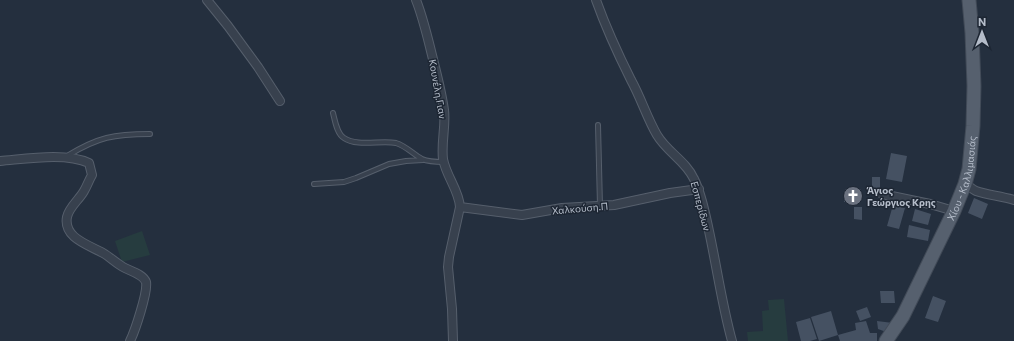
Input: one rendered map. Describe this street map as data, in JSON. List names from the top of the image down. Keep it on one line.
{"streets":{"main road":["Χίου - Καλλιμασιάς"],"street":["Κουνέλη.Γιαν","Εσπερίδων","Χαλκούση.Π"]},"crossings":[["Κουνέλη.Γιαν","Χαλκούση.Π"],["Εσπερίδων","Χαλκούση.Π"]],"places":{"church":["Άγιος Γεώργιος Κρης"]},"north":"top"}
